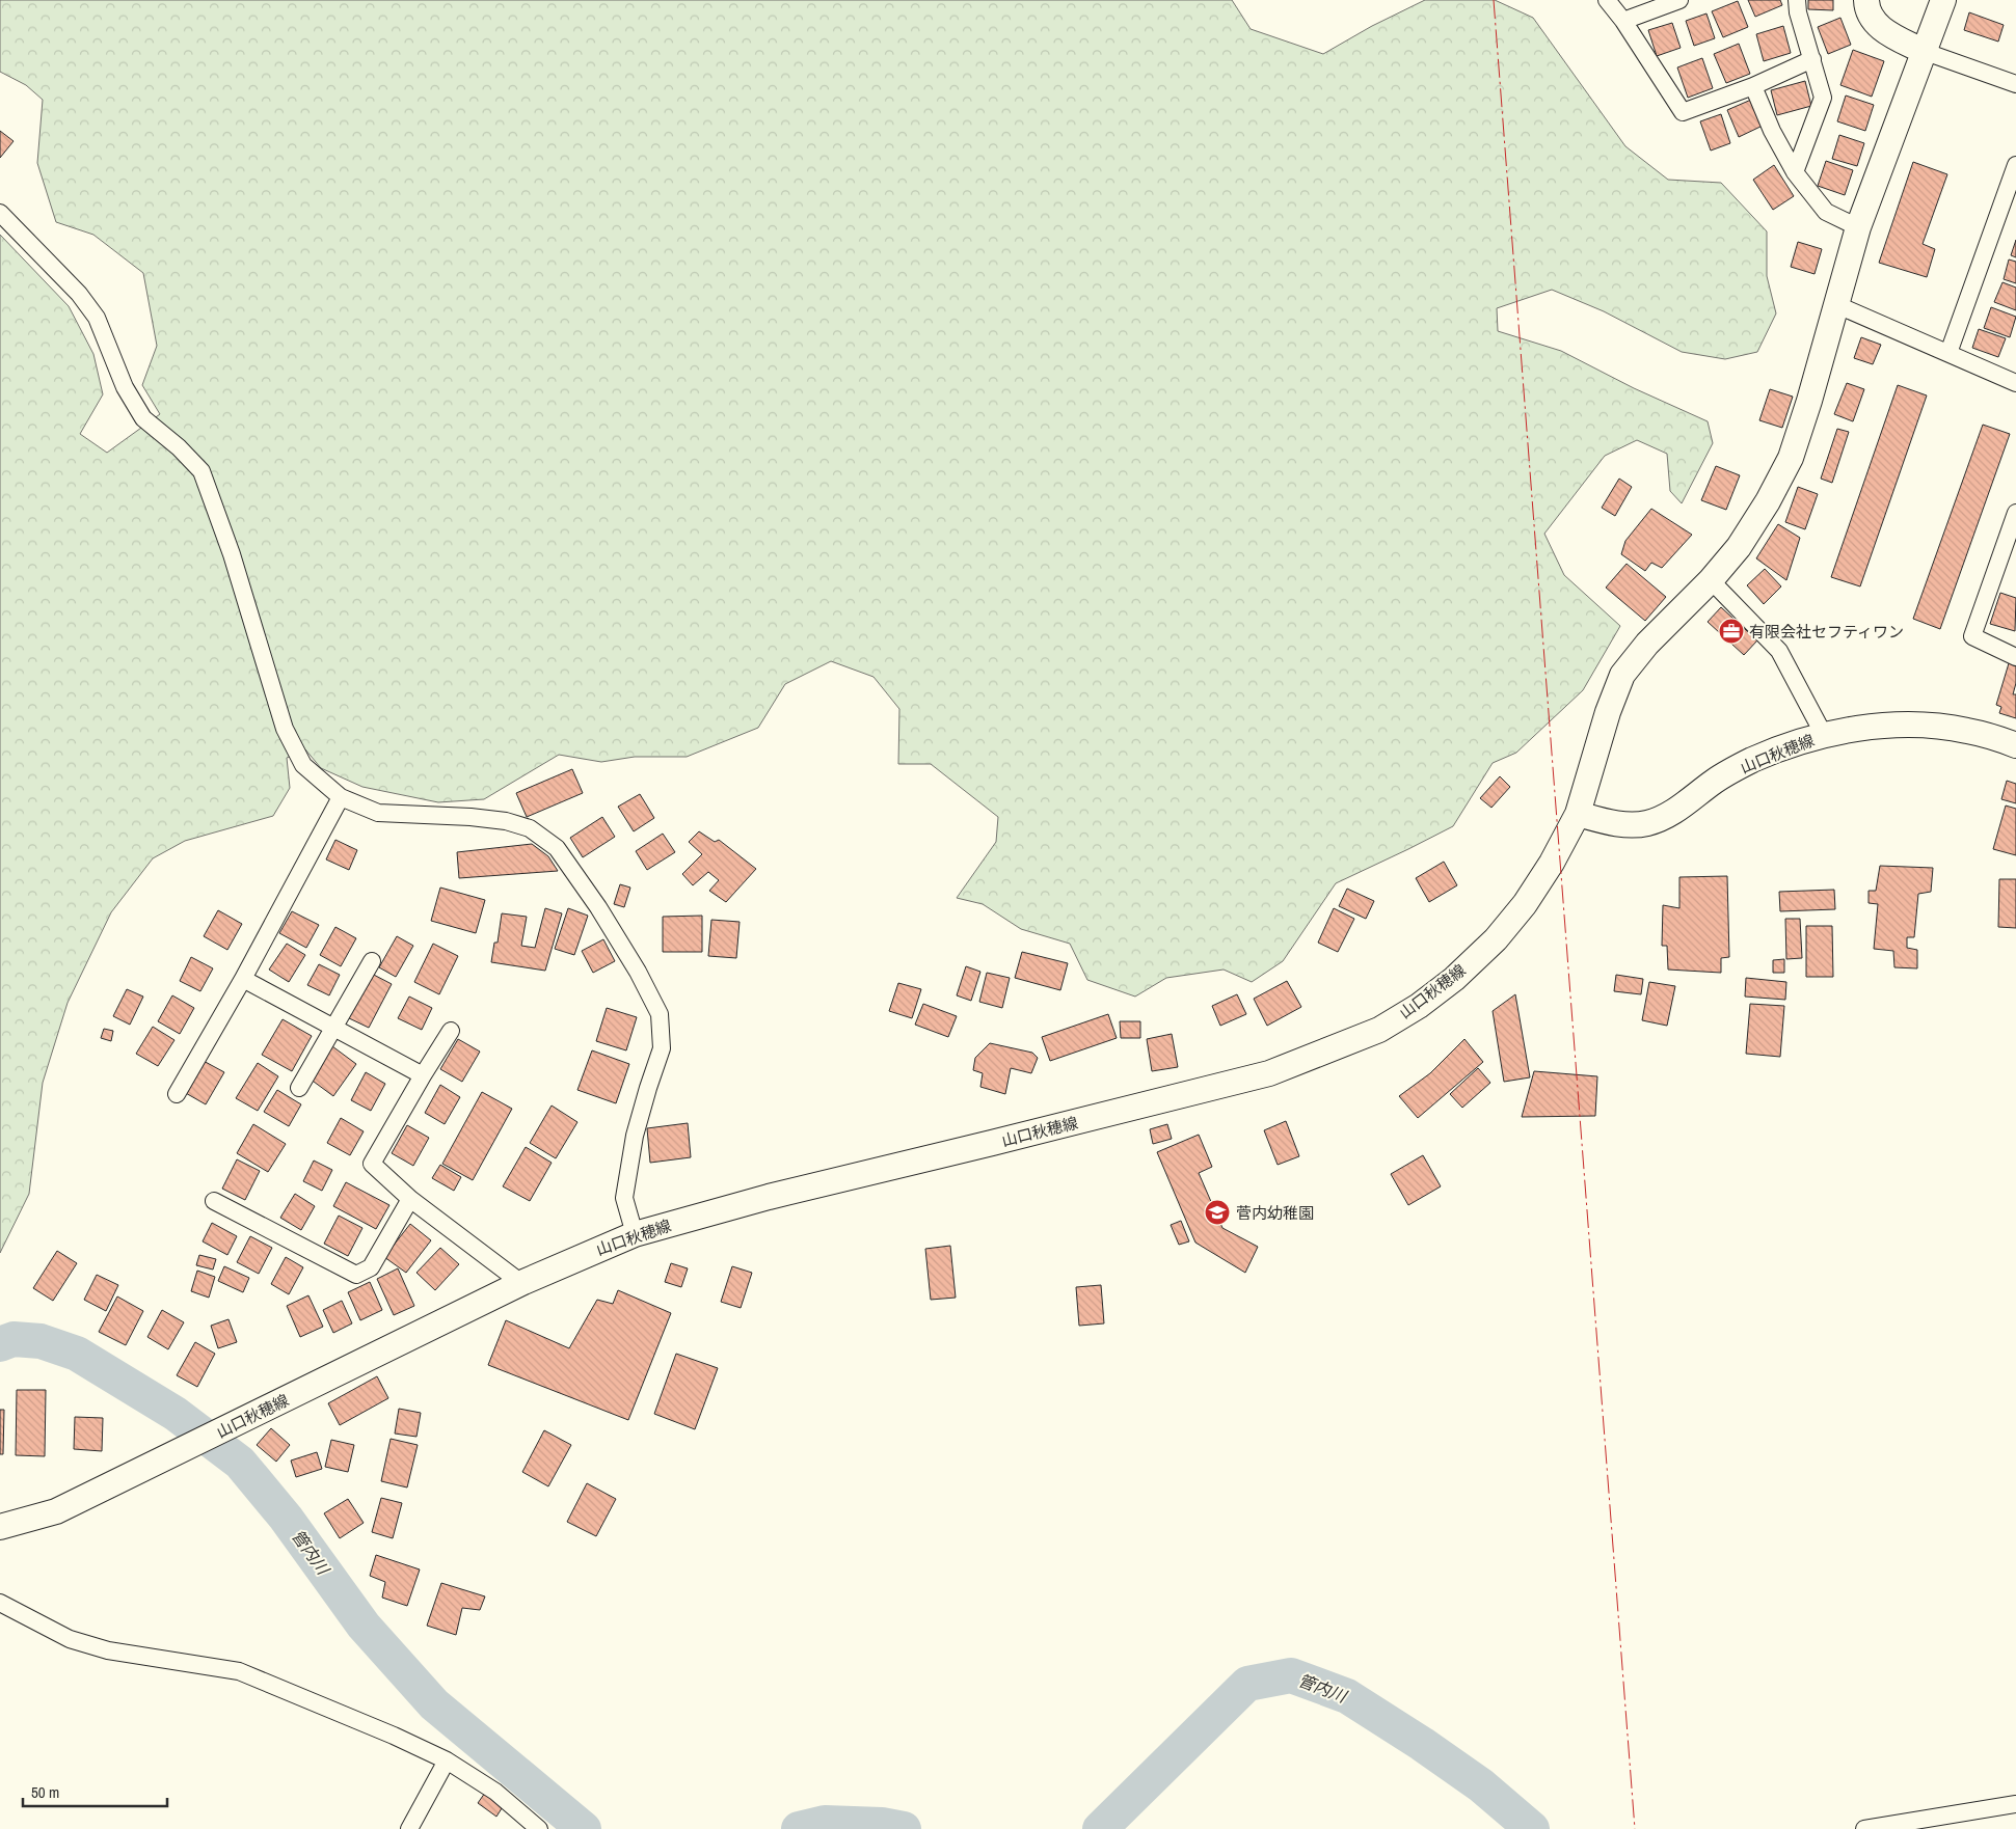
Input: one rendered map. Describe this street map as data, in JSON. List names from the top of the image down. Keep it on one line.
{"streets":{"main road":["山口秋穂線"]},"water":["管内川"],"places":{"office":["有限会社セフティワン"],"school or university":["菅内幼稚園"]},"scale_bar":"50 m"}
